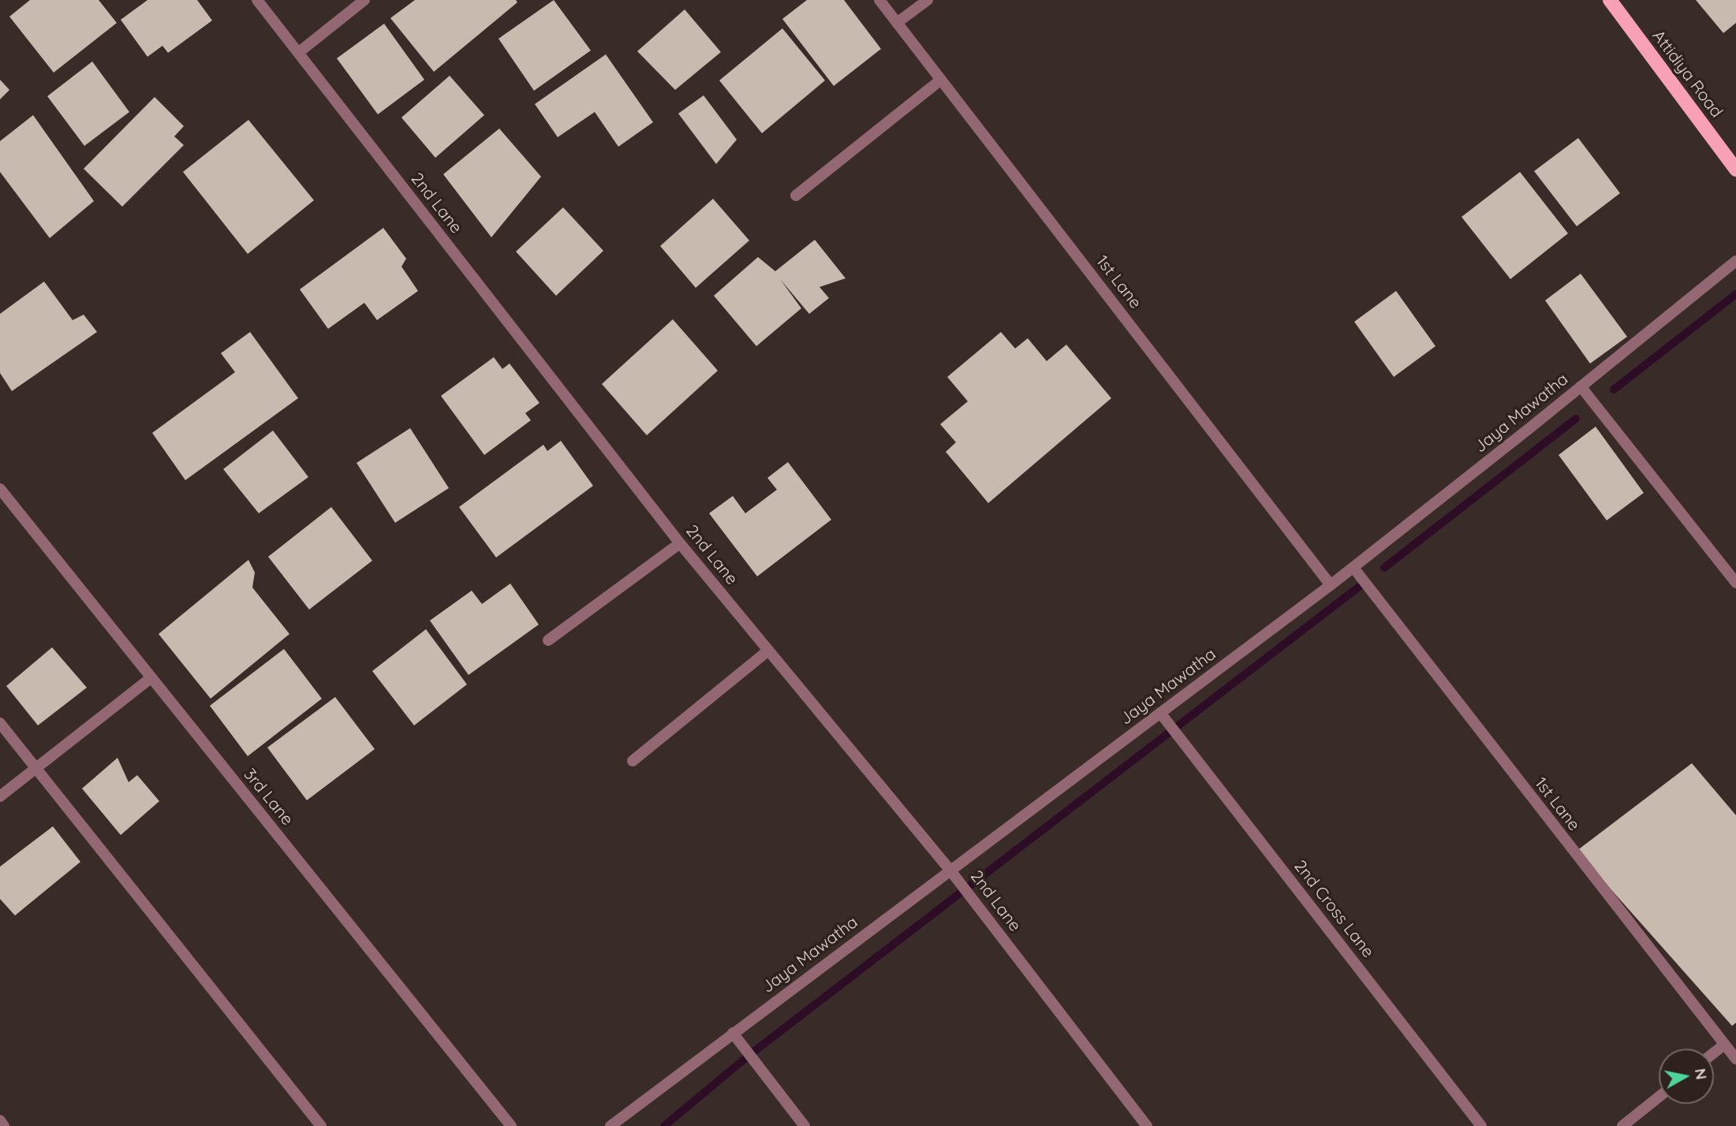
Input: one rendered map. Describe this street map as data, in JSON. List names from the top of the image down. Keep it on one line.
{"streets":{"main road":["Attidiya Road"],"street":["2nd Lane","1st Lane","Jaya Mawatha","3rd Lane","2nd Cross Lane"]},"crossings":[["2nd Lane","Jaya Mawatha"],["1st Lane","Jaya Mawatha"],["Jaya Mawatha","2nd Cross Lane"]],"north":"right"}
